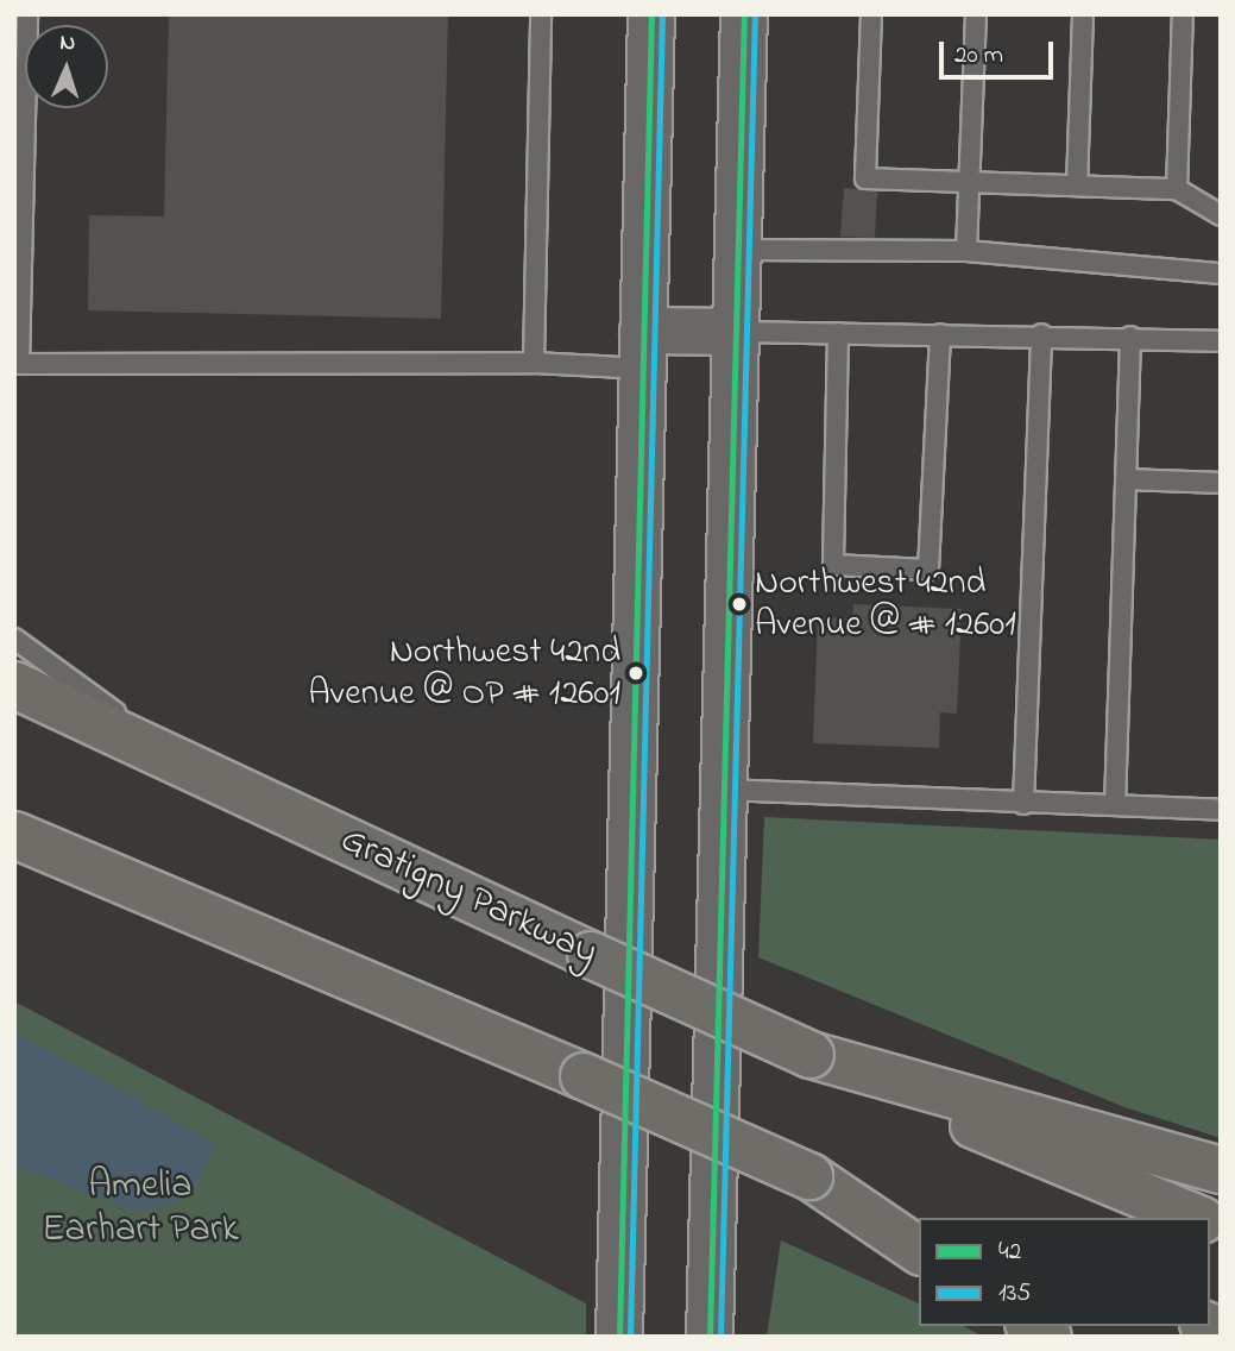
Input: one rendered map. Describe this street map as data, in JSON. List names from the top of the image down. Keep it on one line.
{"streets":{"highway":["Gratigny Parkway"]},"parks":["Amelia Earhart Park"],"places":["Northwest 42nd Avenue @ # 12601","Northwest 42nd Avenue @ OP # 12601"],"lines":["transit line 42","transit line 135"],"legend":["42","135"],"scale_bar":"20 m","north":"top"}
